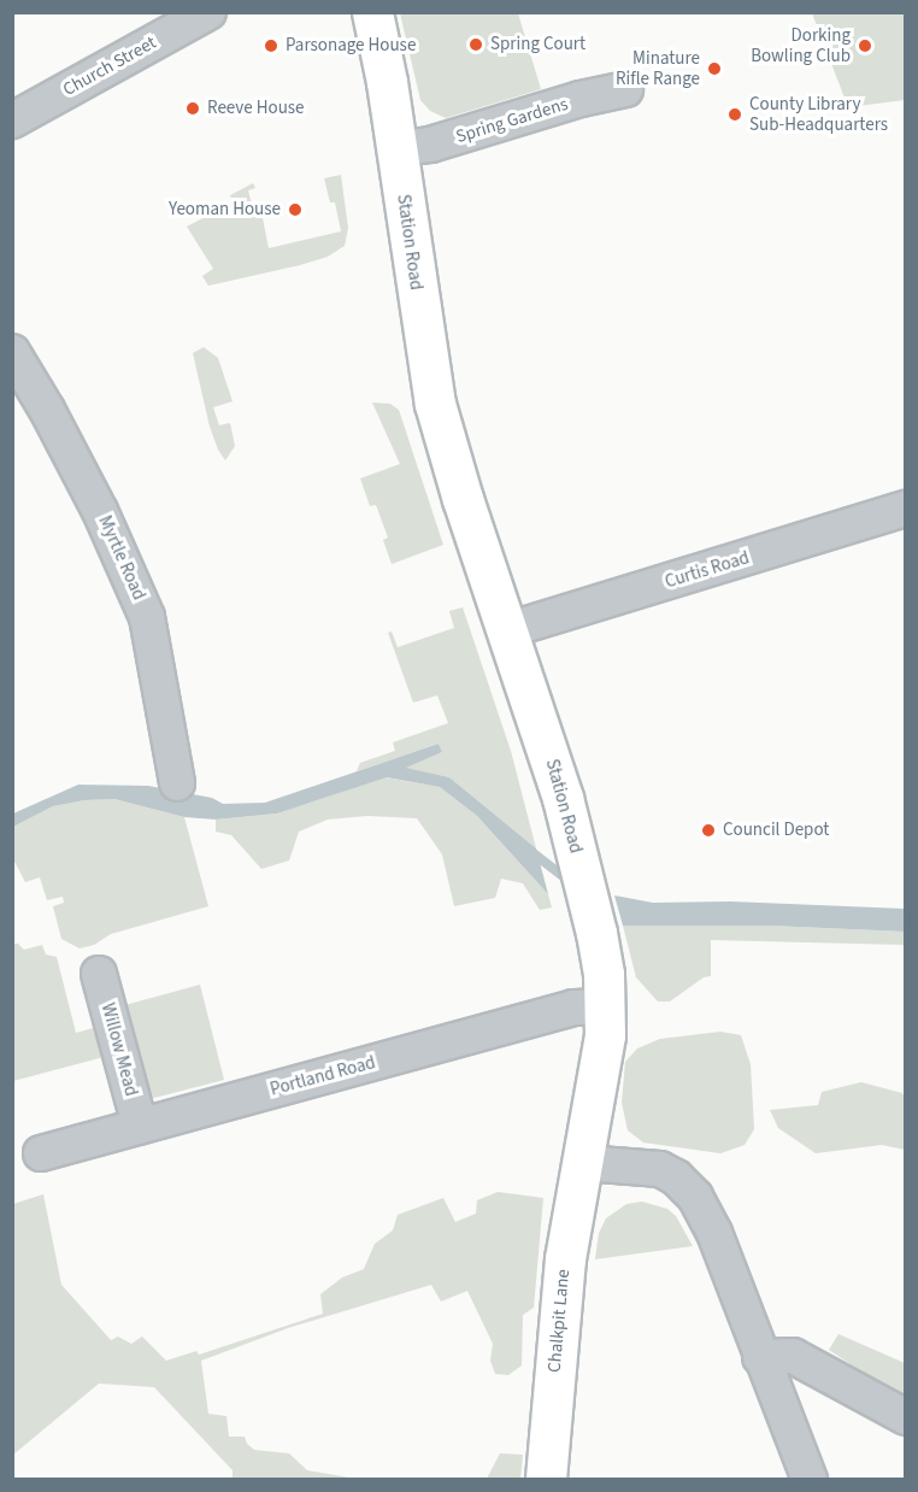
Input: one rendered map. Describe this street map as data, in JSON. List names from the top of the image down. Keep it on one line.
{"streets":{"main road":["Station Road","Chalkpit Lane"],"street":["Church Street","Spring Gardens","Myrtle Road","Curtis Road","Willow Mead","Portland Road"]},"crossings":[["Spring Gardens","Station Road"],["Station Road","Curtis Road"],["Station Road","Portland Road"],["Station Road","Chalkpit Lane"],["Willow Mead","Portland Road"]],"places":["Spring Court","Parsonage House","Dorking Bowling Club","Minature Rifle Range","Reeve House","County Library Sub-Headquarters","Yeoman House","Council Depot"]}
